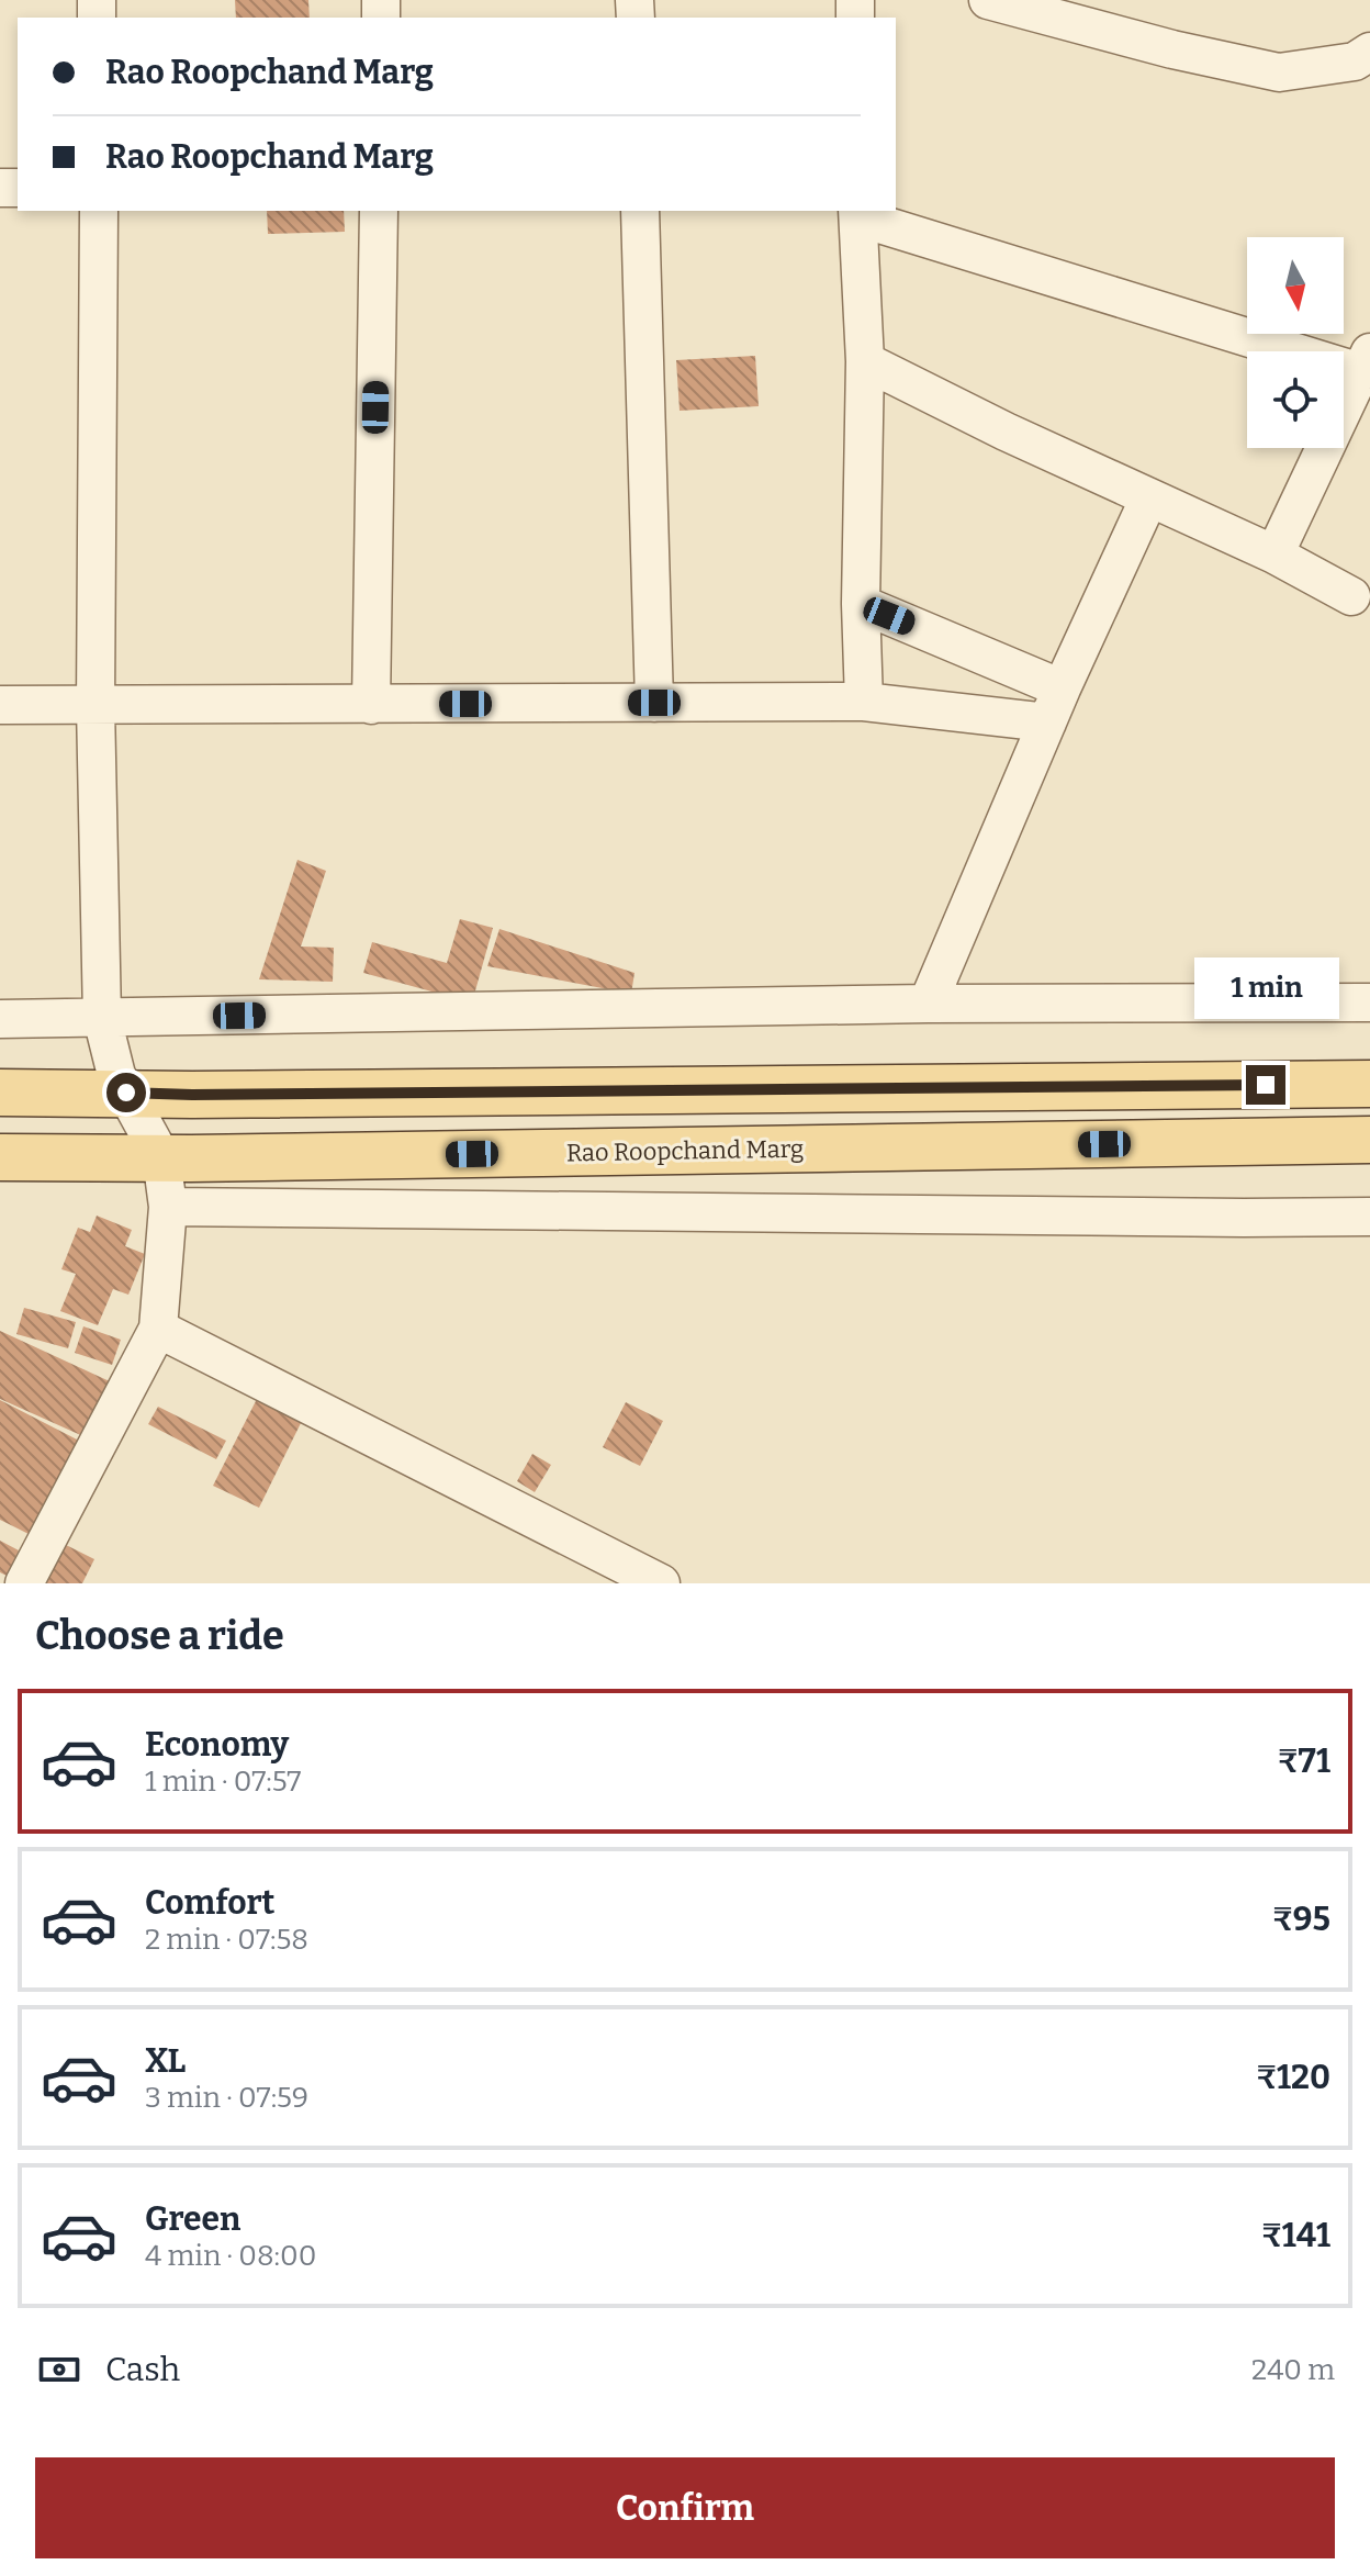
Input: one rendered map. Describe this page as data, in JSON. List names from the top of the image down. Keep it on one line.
{"streets":{"main road":["Rao Roopchand Marg"]},"north":"bottom","page":{"banner":["Rao Roopchand Marg","Rao Roopchand Marg"],"bubble":"1 min","heading":"Choose a ride","list":[{"name":"Economy","note":"1 min · 07:57","value":"₹71"},{"name":"Comfort","note":"2 min · 07:58","value":"₹95"},{"name":"XL","note":"3 min · 07:59","value":"₹120"},{"name":"Green","note":"4 min · 08:00","value":"₹141"}],"pay":["Cash","240 m"],"buttons":"Confirm"}}
